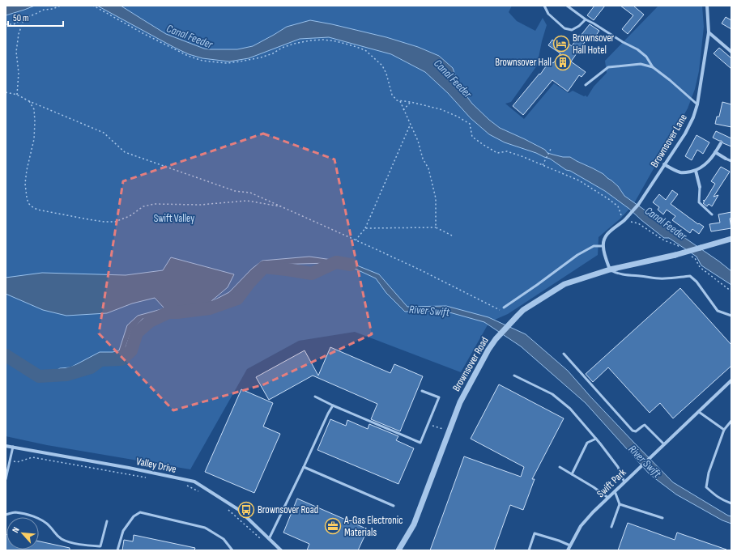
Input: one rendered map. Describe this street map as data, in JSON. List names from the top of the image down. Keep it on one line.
{"streets":{"street":["Brownsover Lane","Brownsover Road","Valley Drive","Swift Park"]},"water":["Canal Feeder","River Swift"],"parks":["Swift Valley"],"places":{"hotel":["Brownsover Hall Hotel"],"building":["Brownsover Hall"],"bus stop":["Brownsover Road"],"office":["A-Gas Electronic Materials"]},"scale_bar":"50 m","north":"top left"}
